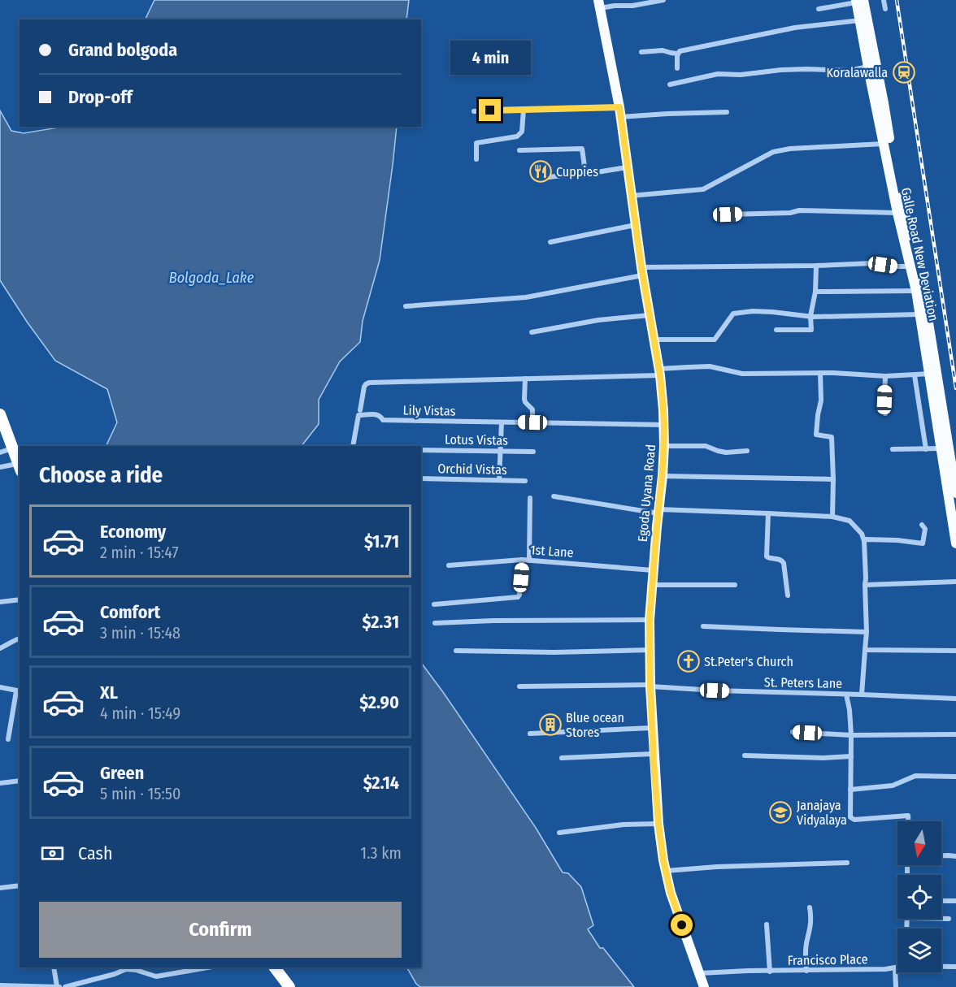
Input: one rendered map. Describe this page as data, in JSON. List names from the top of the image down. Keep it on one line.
{"streets":{"main road":["Galle Road New Deviation","Egoda Uyana Road"],"street":["Lily Vistas","Lotus Vistas","Orchid Vistas","1st Lane","St. Peters Lane","Francisco Place"]},"crossings":[["Egoda Uyana Road","1st Lane"],["Egoda Uyana Road","St. Peters Lane"],["Egoda Uyana Road","Francisco Place"]],"water":["Bolgoda_Lake"],"places":{"station":["Koralawalla"],"restaurant":["Cuppies"],"church":["St.Peter's Church"],"building":["Blue ocean Stores"],"school or university":["Janajaya Vidyalaya"]},"north":"bottom","page":{"banner":["Grand bolgoda","Drop-off"],"bubble":"4 min","heading":"Choose a ride","list":[{"name":"Economy","note":"2 min · 15:47","value":"$1.71"},{"name":"Comfort","note":"3 min · 15:48","value":"$2.31"},{"name":"XL","note":"4 min · 15:49","value":"$2.90"},{"name":"Green","note":"5 min · 15:50","value":"$2.14"}],"pay":["Cash","1.3 km"],"buttons":"Confirm"}}
